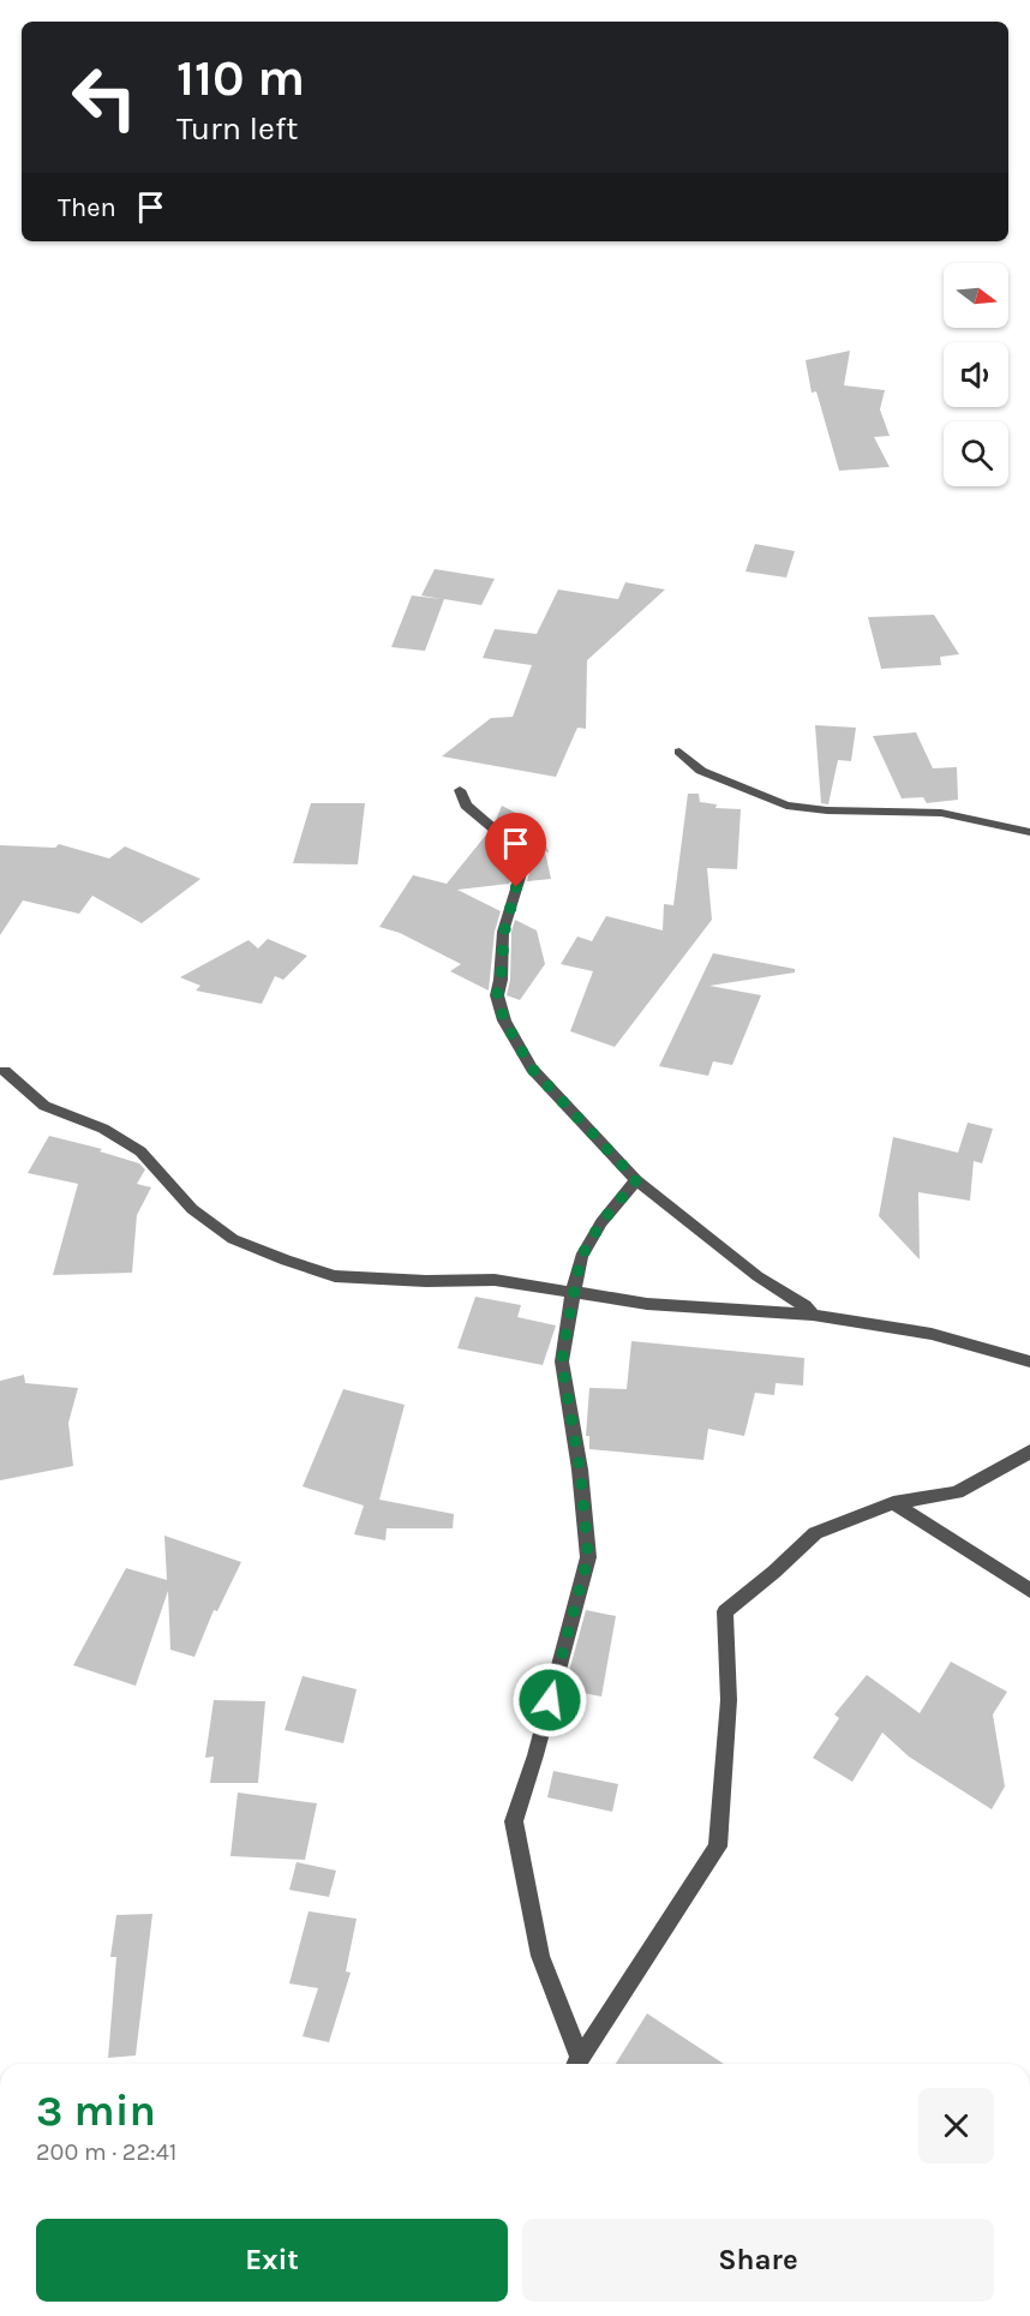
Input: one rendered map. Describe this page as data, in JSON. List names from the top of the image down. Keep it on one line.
{"north":"right","page":{"turn":["110 m","Turn left"],"then":"Then","heading":["3 min","200 m · 22:41"],"buttons":["Exit","Share"]}}
